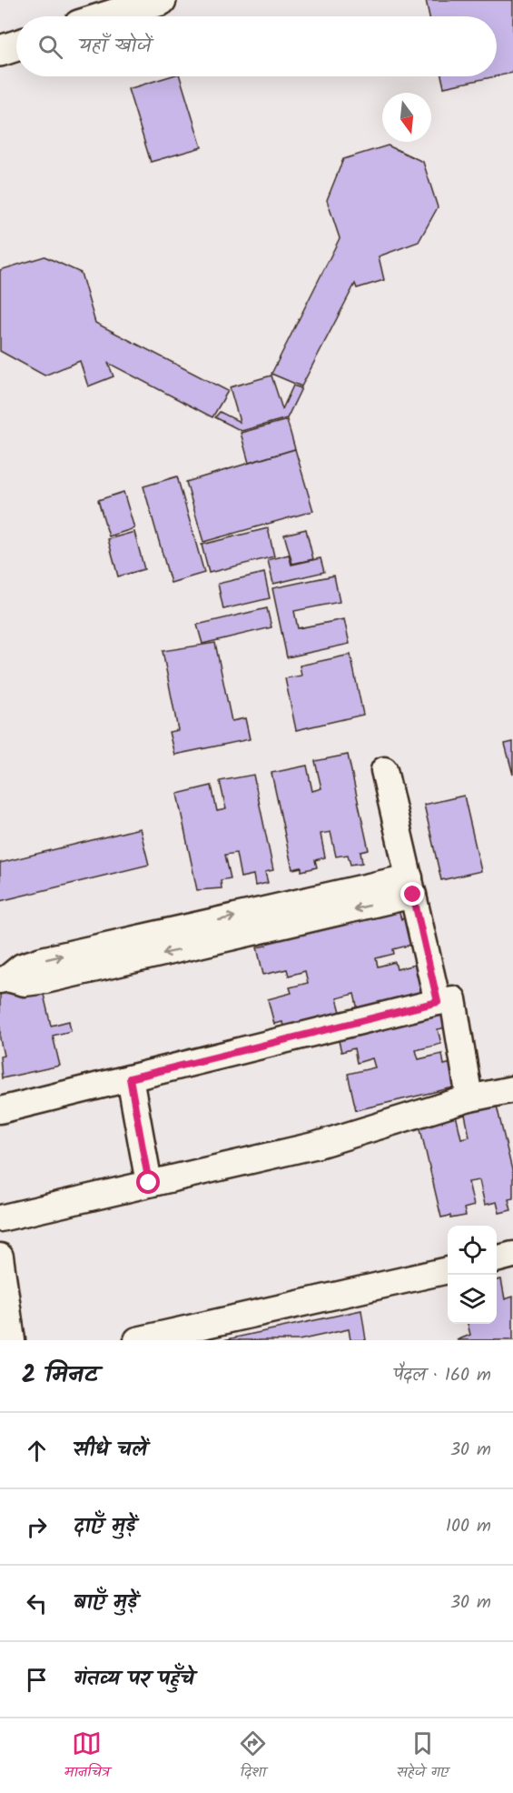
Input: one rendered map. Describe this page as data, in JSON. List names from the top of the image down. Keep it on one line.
{"north":"bottom","page":{"search":"यहाँ खोजें","heading":["2 मिनट","पैदल · 160 m"],"list":[["सीधे चलें","30 m"],["दाएँ मुड़ें","100 m"],["बाएँ मुड़ें","30 m"],"गंतव्य पर पहुँचे"],"nav":["मानचित्र","दिशा","सहेजे गए"]}}
